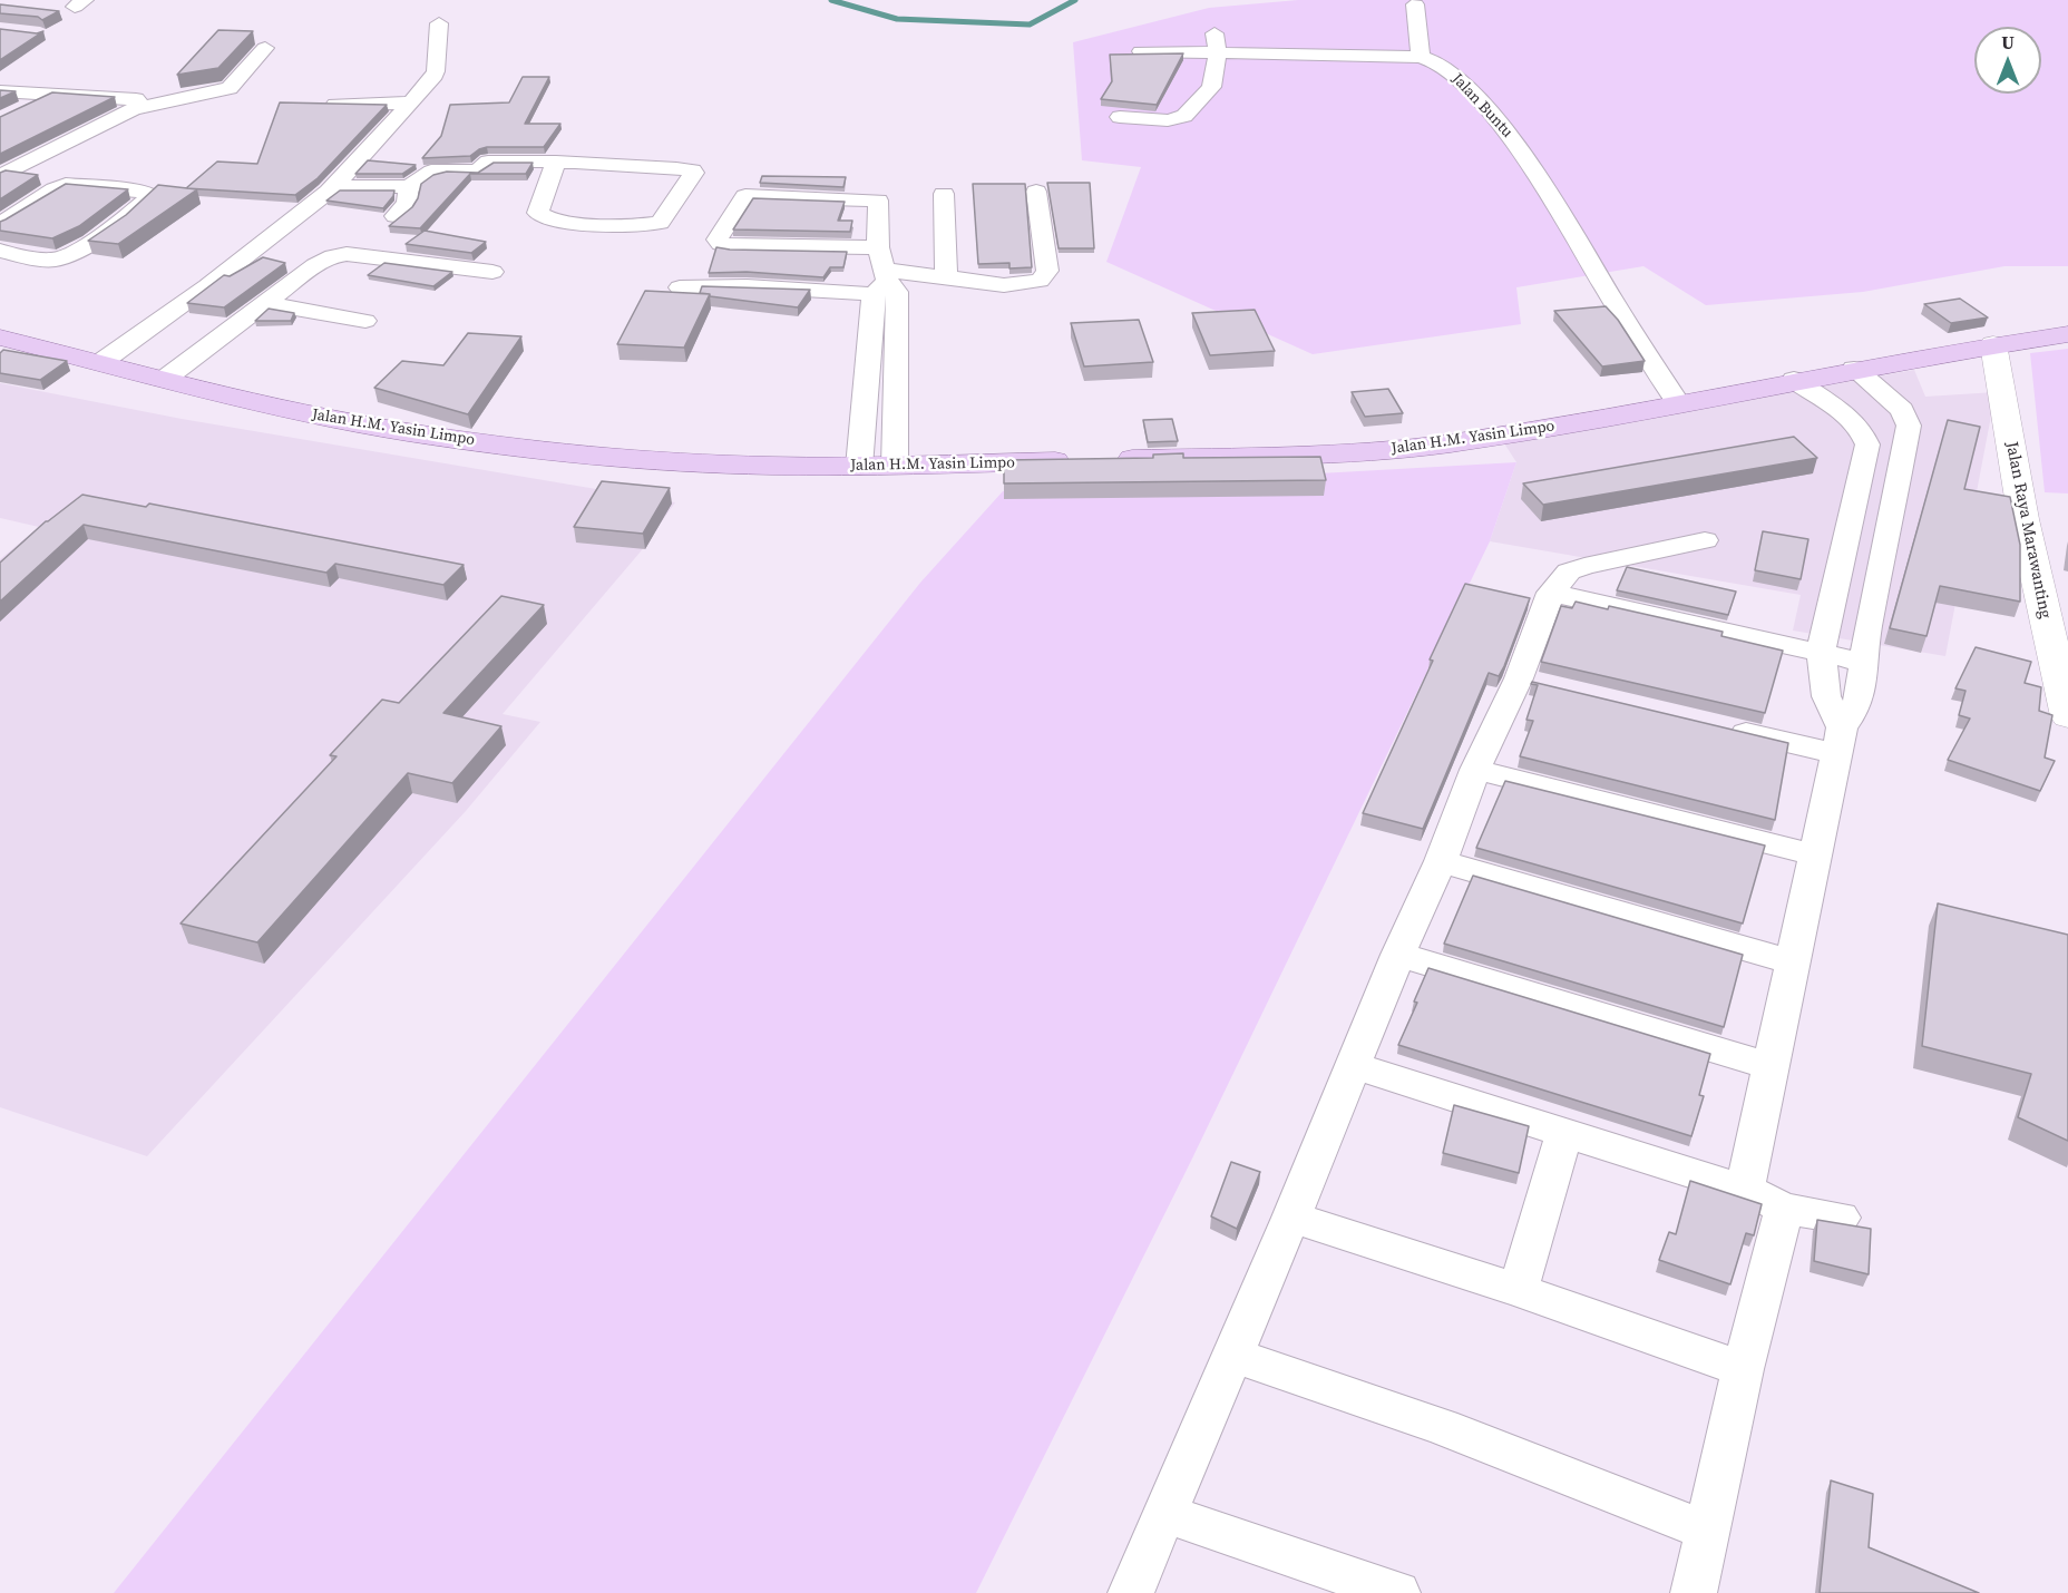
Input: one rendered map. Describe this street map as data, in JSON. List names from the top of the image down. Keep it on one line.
{"streets":{"main road":["Jalan H.M. Yasin Limpo"],"street":["Jalan Buntu","Jalan Raya Marawanting"]},"crossings":[["Jalan Buntu","Jalan H.M. Yasin Limpo"],["Jalan H.M. Yasin Limpo","Jalan Raya Marawanting"]],"north":"top"}
